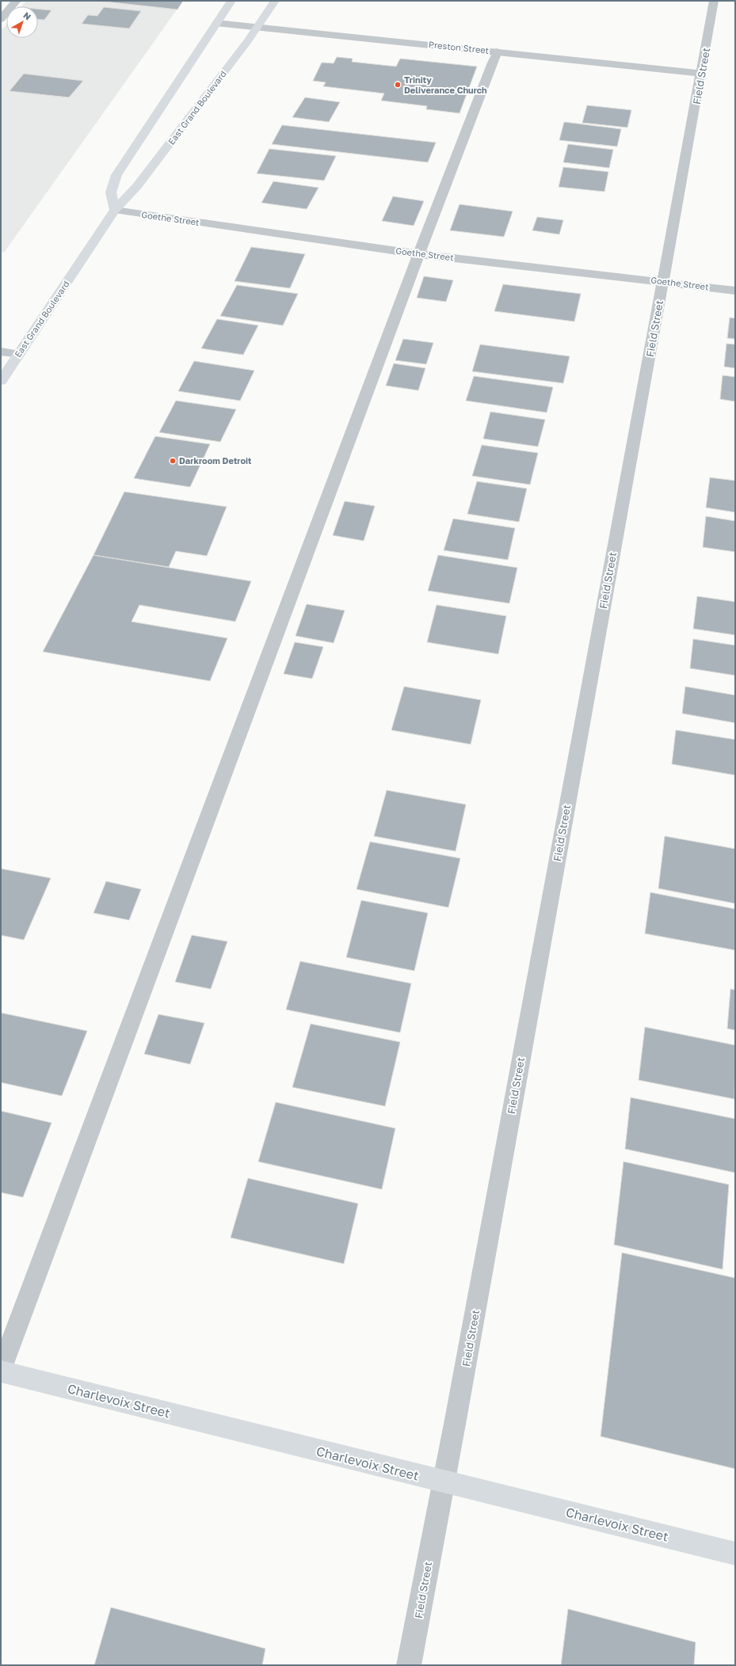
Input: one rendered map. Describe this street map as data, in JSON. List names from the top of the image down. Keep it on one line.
{"streets":{"main road":["East Grand Boulevard","Charlevoix Street"],"street":["Preston Street","Field Street","Goethe Street"]},"crossings":[["Preston Street","Field Street"],["Preston Street","East Grand Boulevard"],["Field Street","Goethe Street"],["Field Street","Charlevoix Street"],["East Grand Boulevard","Goethe Street"]],"places":["Trinity Deliverance Church","Darkroom Detroit"],"north":"top right"}
